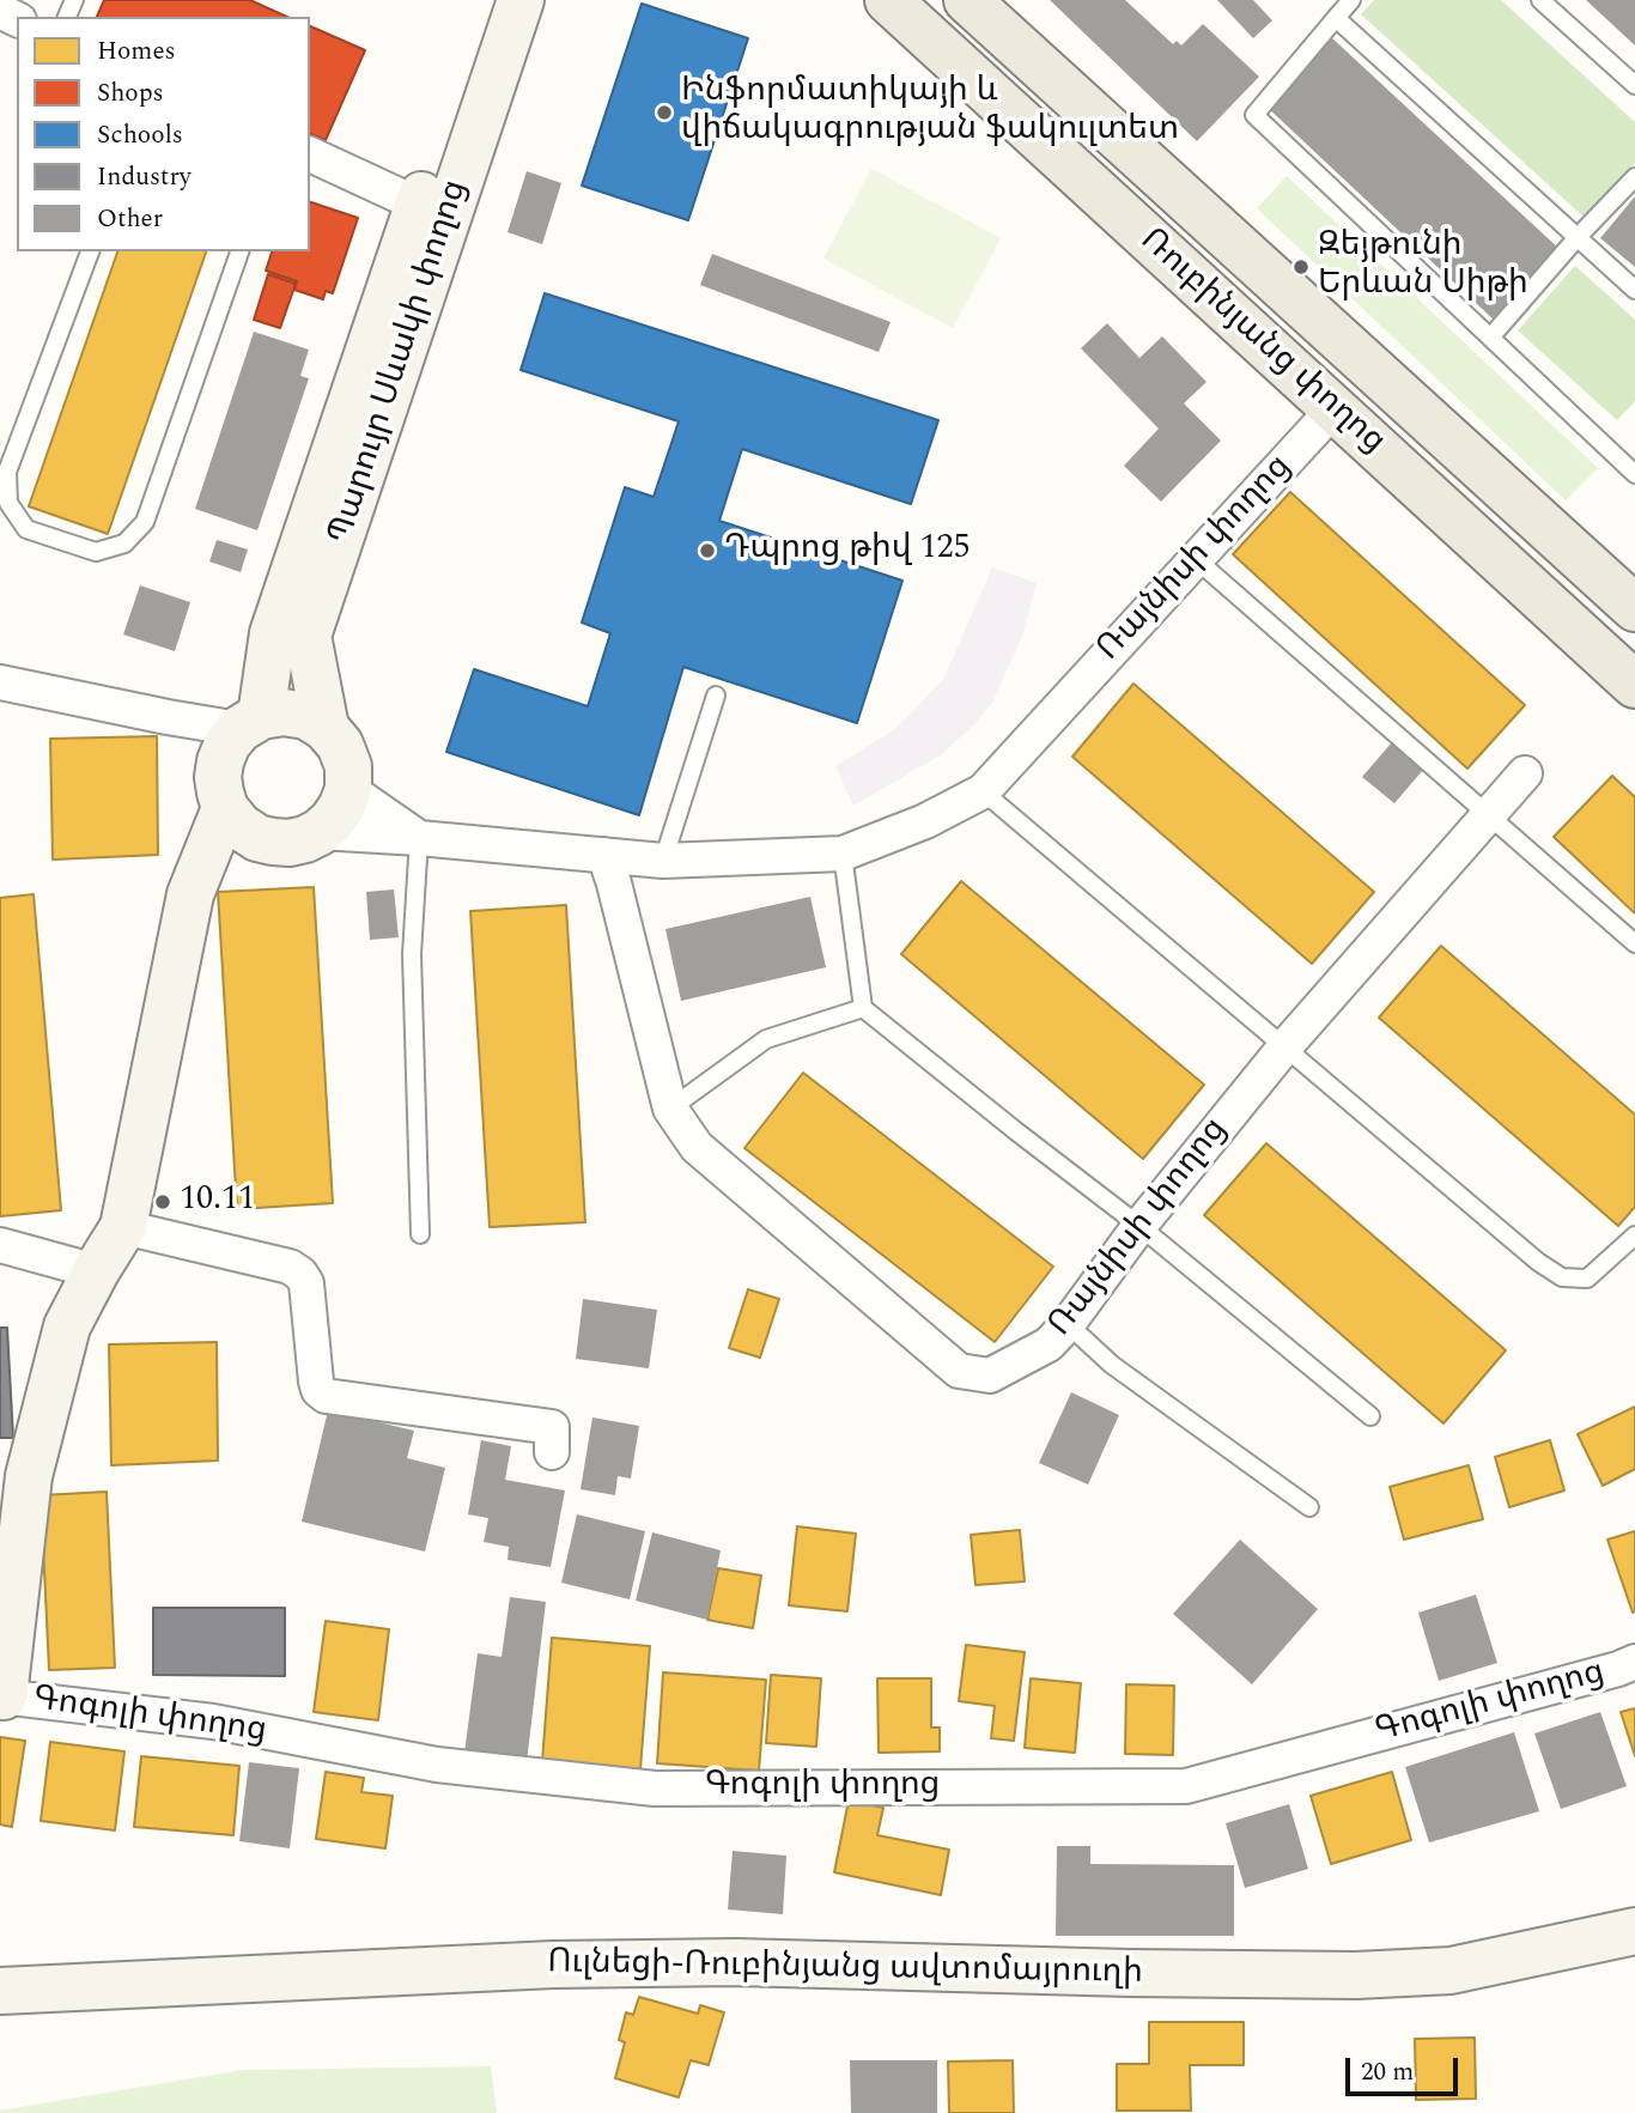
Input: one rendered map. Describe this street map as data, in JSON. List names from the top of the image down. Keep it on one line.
{"streets":{"main road":["Ռուբինյանց փողոց"],"street":["Պարույր Սևակի փողոց","Ռայնիսի փողոց","Գոգոլի փողոց","Ուլնեցի-Ռուբինյանց ավտոմայրուղի"]},"crossings":[["Ռուբինյանց փողոց","Ռայնիսի փողոց"],["Պարույր Սևակի փողոց","Ռայնիսի փողոց"]],"places":["Ինֆորմատիկայի և վիճակագրության ֆակուլտետ","Զեյթունի Երևան Սիթի","Դպրոց թիվ 125","10.11"],"legend":["Homes","Shops","Schools","Industry","Other"],"scale_bar":"20 m"}
